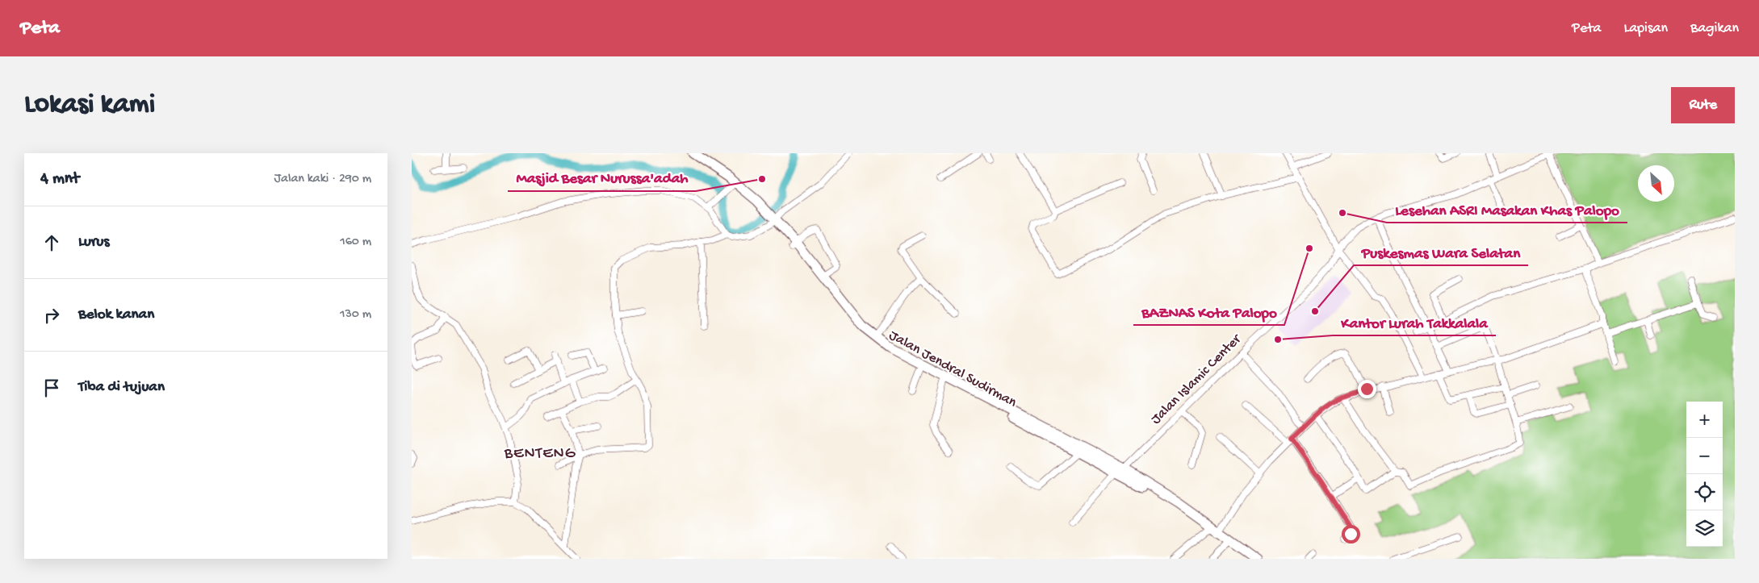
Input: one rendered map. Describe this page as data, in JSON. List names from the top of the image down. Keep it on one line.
{"streets":{"highway":["Jalan Jendral Sudirman"],"street":["Jalan Islamic Center"]},"crossings":[["Jalan Jendral Sudirman","Jalan Islamic Center"]],"districts":["BENTENG"],"places":["Masjid Besar Nurussa'adah","Lesehan ASRI Masakan Khas Palopo","BAZNAS Kota Palopo","Puskesmas Wara Selatan","Kantor Lurah Takkalala"],"north":"bottom right","page":{"header":"Peta","nav":["Peta","Lapisan","Bagikan"],"buttons":"Rute","title":"Lokasi kami","heading":["4 mnt","Jalan kaki · 290 m"],"list":[["Lurus","160 m"],["Belok kanan","130 m"],"Tiba di tujuan"],"map_buttons":["+","−"]}}
